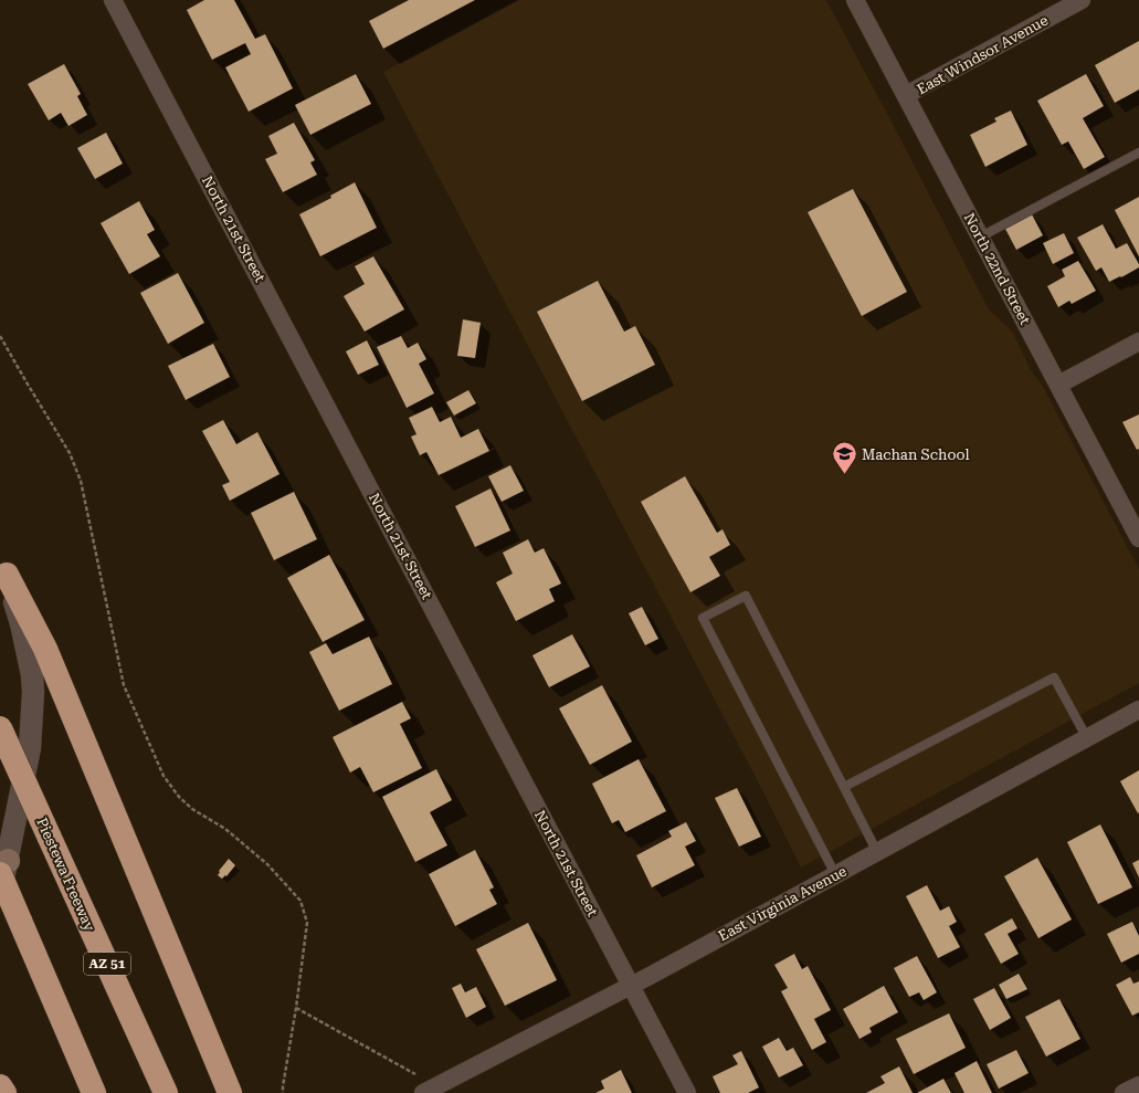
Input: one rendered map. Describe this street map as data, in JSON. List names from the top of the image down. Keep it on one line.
{"streets":{"highway":["Piestewa Freeway","AZ 51"],"street":["East Windsor Avenue","North 21st Street","North 22nd Street","East Virginia Avenue"]},"crossings":[["East Windsor Avenue","North 22nd Street"],["North 21st Street","East Virginia Avenue"]],"places":{"school or university":["Machan School"]}}
